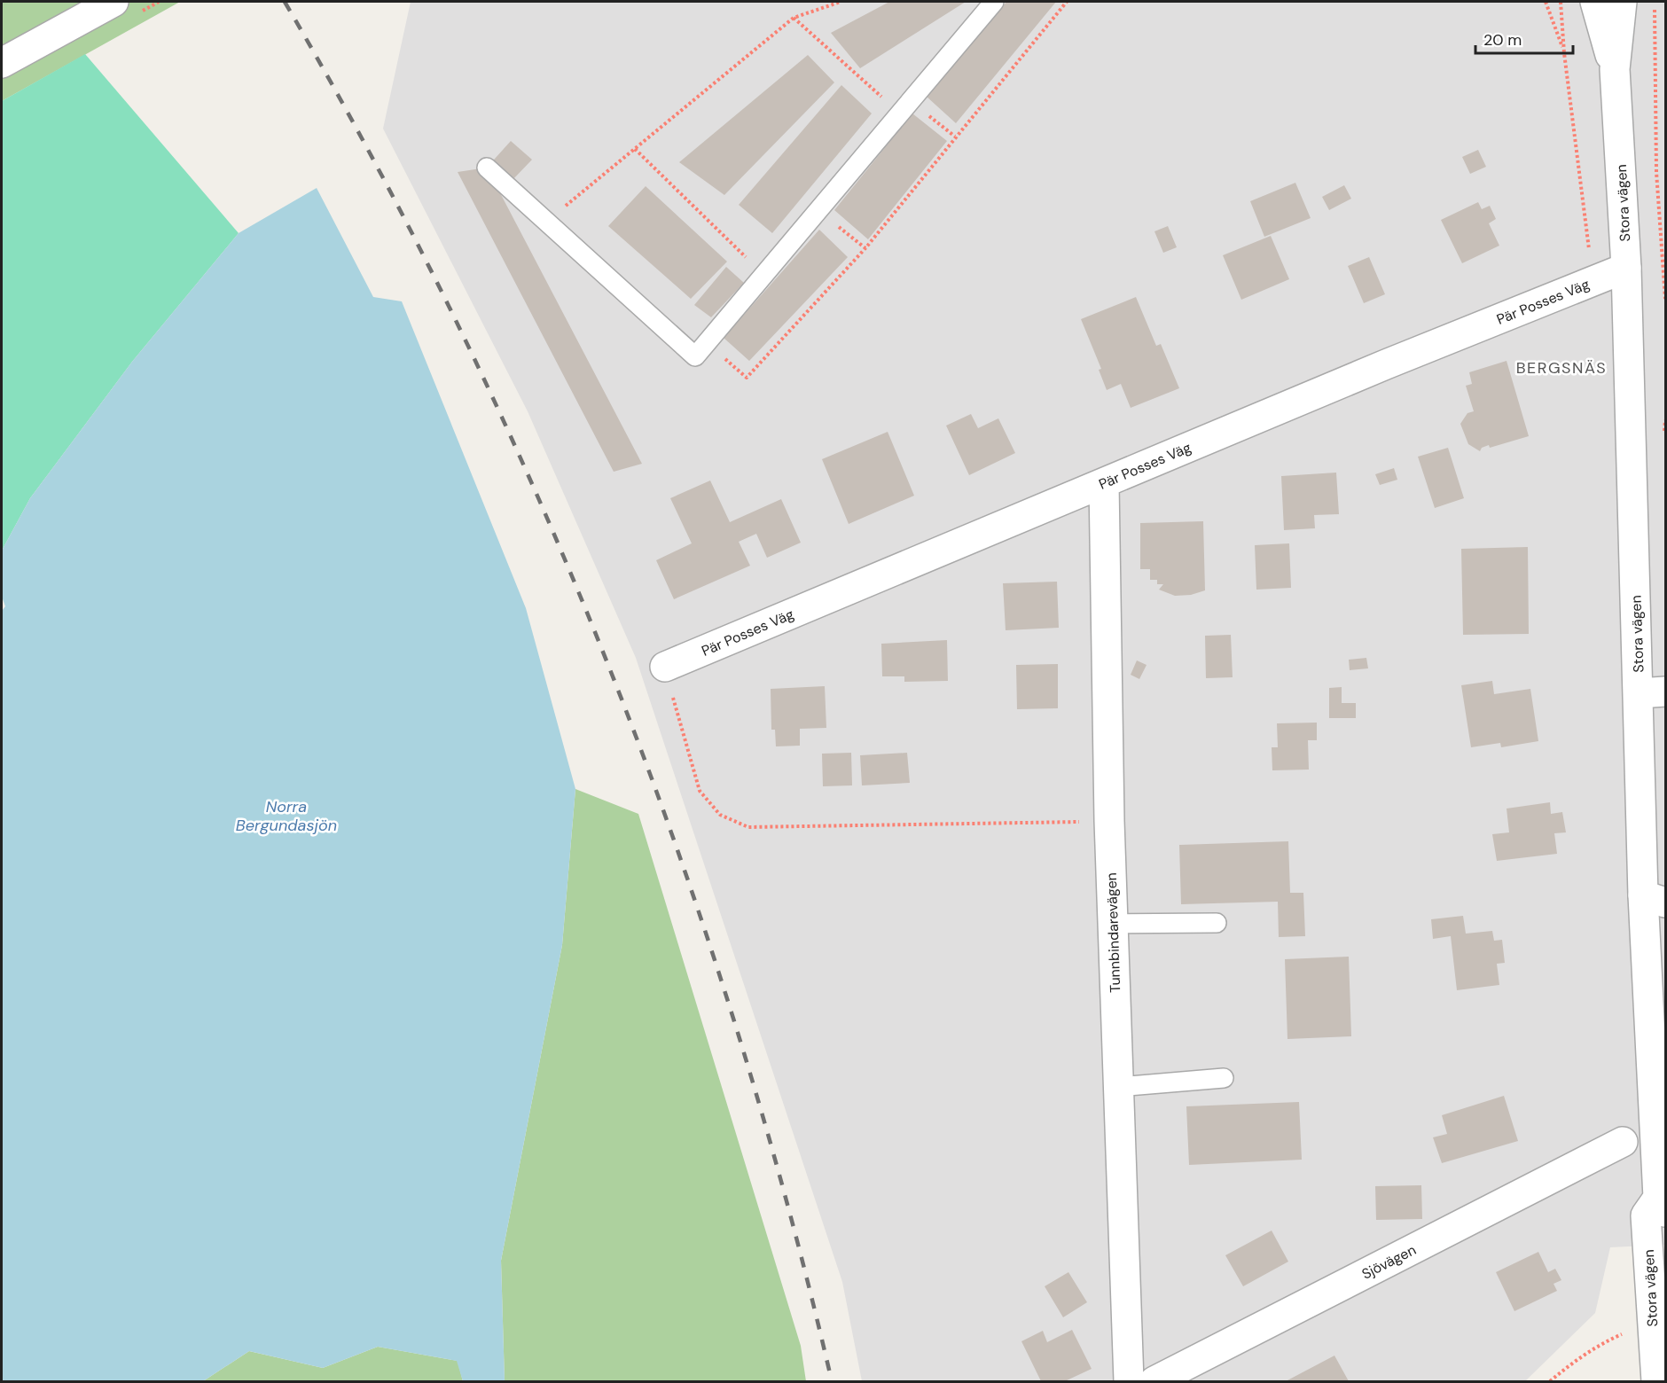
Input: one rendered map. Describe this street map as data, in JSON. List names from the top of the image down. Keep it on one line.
{"streets":{"street":["Stora vägen","Pär Posses Väg","Tunnbindarevägen","Sjövägen"]},"crossings":[["Stora vägen","Pär Posses Väg"],["Pär Posses Väg","Tunnbindarevägen"]],"districts":["BERGSNÄS"],"water":["Norra Bergundasjön"],"scale_bar":"20 m"}
